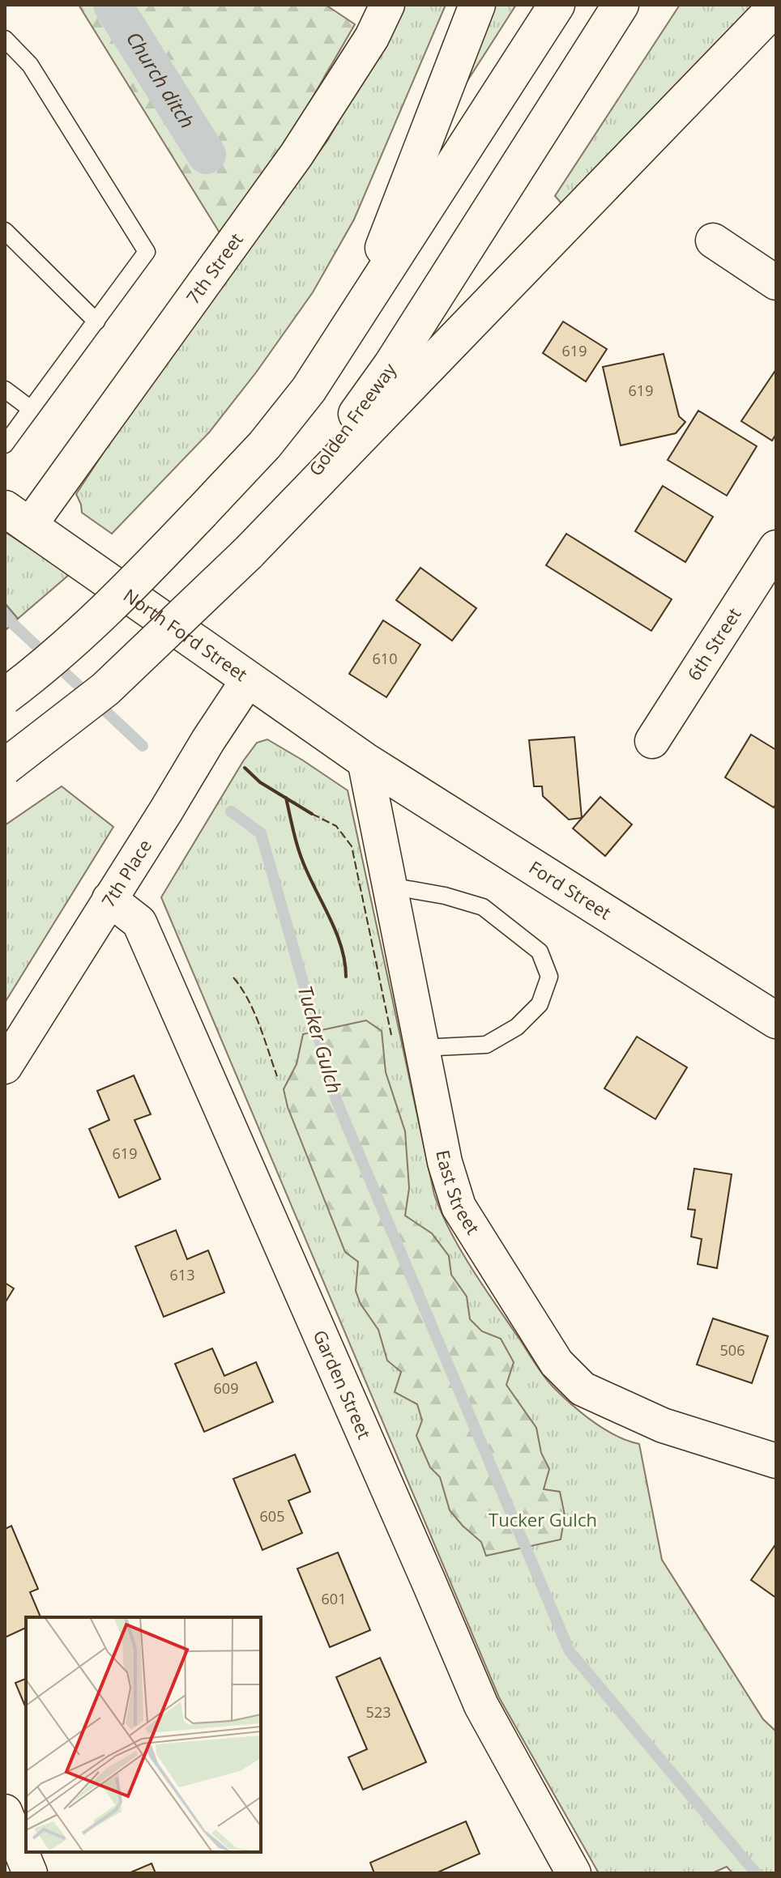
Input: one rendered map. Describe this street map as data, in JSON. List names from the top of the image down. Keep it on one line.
{"streets":{"main road":["Golden Freeway","North Ford Street","Ford Street"],"street":["7th Street","6th Street","7th Place","East Street","Garden Street"]},"crossings":[["7th Street","North Ford Street"],["North Ford Street","7th Place"],["North Ford Street","Ford Street"],["North Ford Street","East Street"],["7th Place","Garden Street"],["Ford Street","East Street"]],"water":["Church ditch","Tucker Gulch"],"parks":["Tucker Gulch"],"house_numbers":["619","619","610","619","613","506","609","605","601","523"]}
